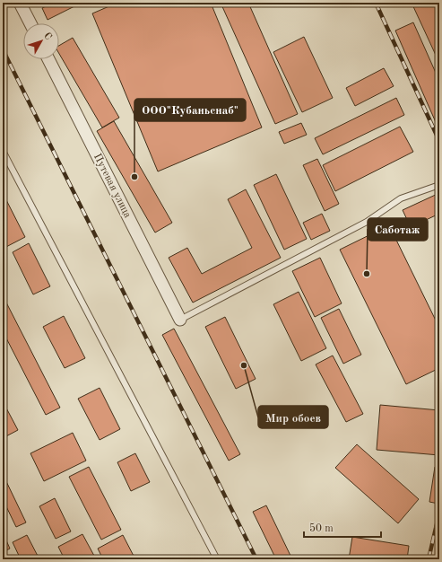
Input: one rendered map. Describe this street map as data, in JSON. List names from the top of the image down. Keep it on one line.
{"streets":{"street":["Путевая улица"]},"places":["ООО\"Кубаньснаб\"","Саботаж","Мир обоев"],"scale_bar":"50 m","north":"top right"}
